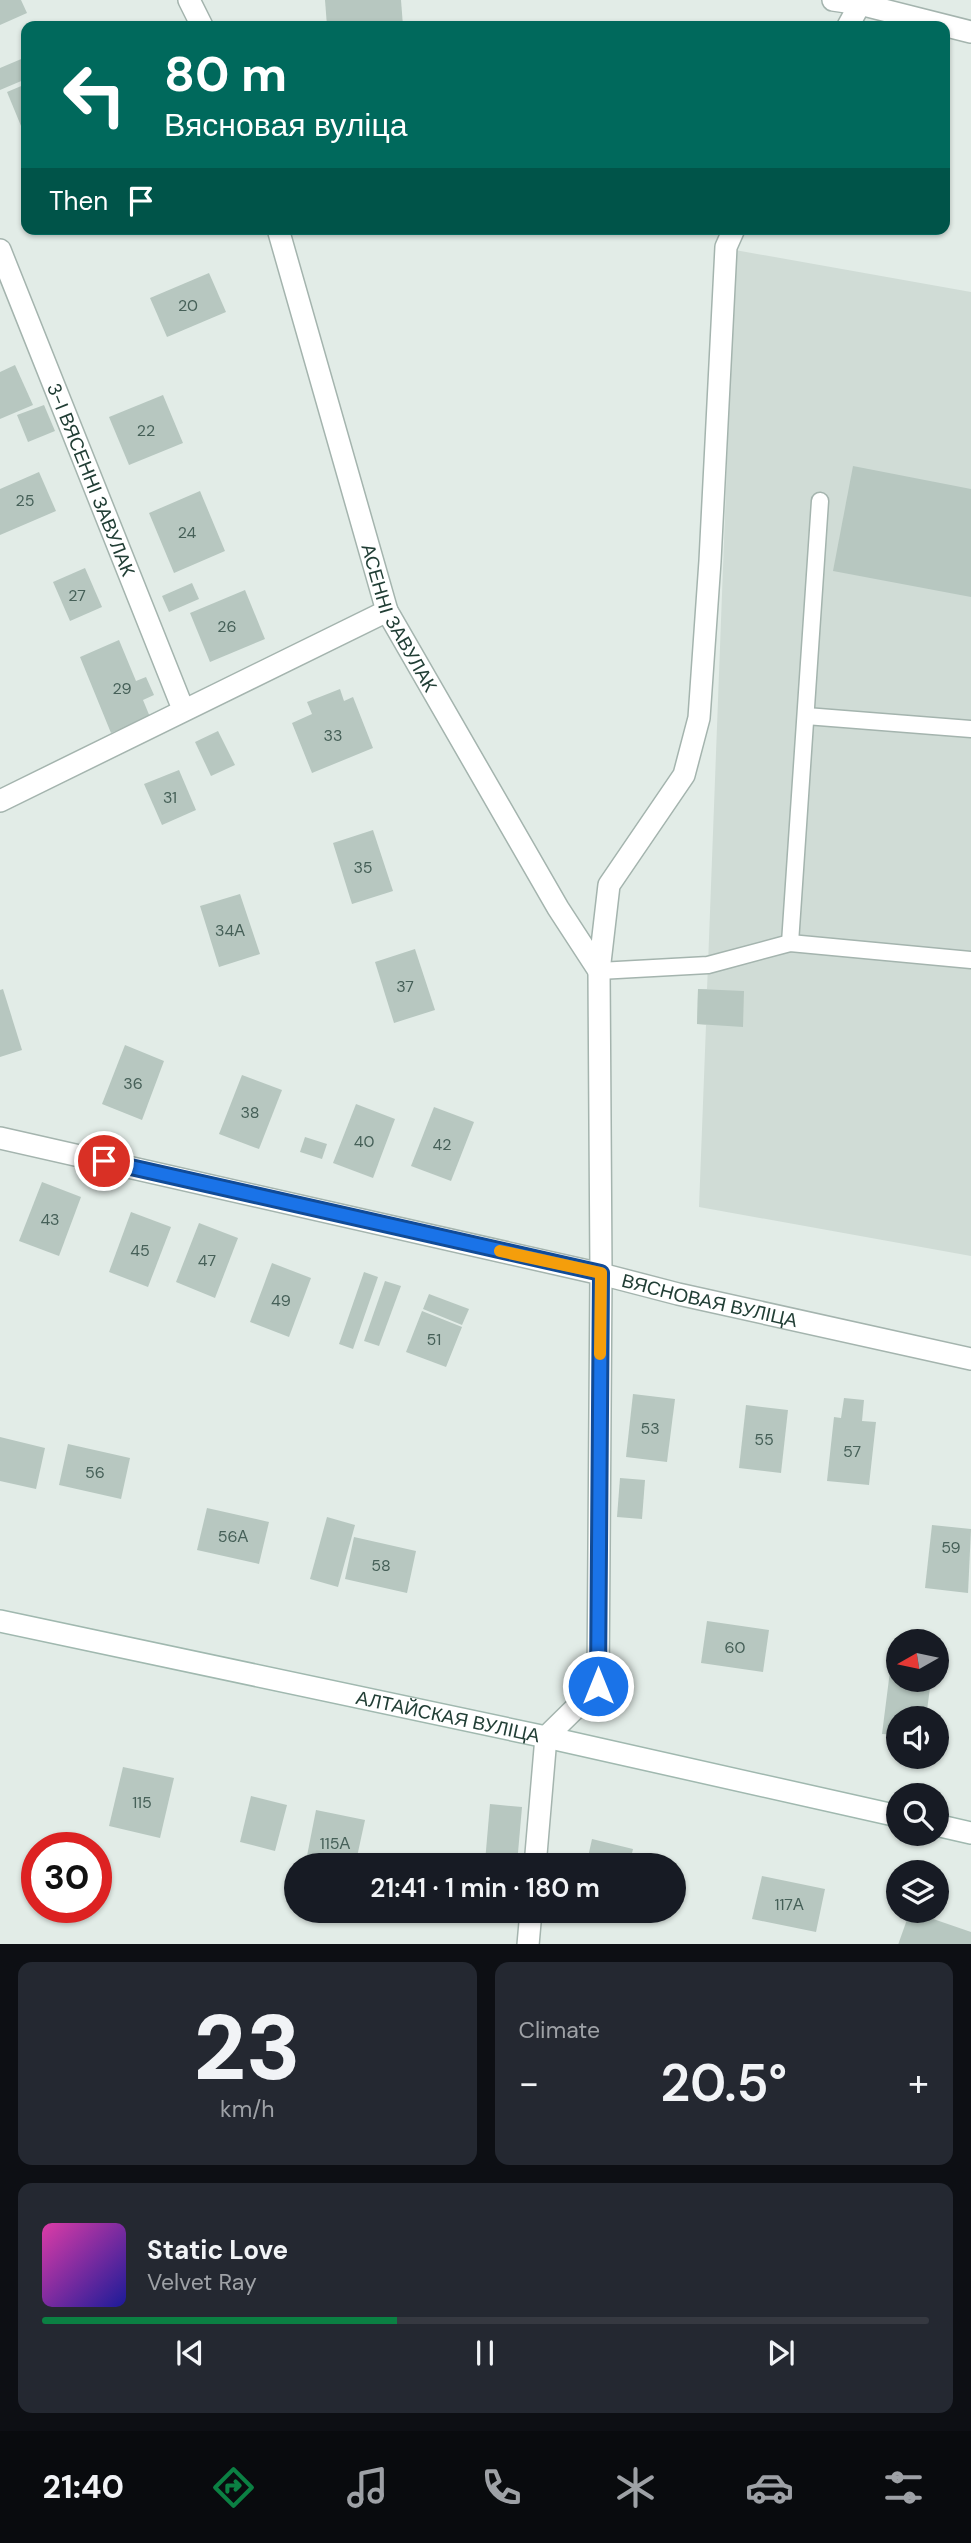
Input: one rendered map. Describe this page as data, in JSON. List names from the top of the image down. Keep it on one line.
{"streets":{"street":["3-І ВЯСЕННІ ЗАВУЛАК","АСЕННІ ЗАВУЛАК","ВЯСНОВАЯ ВУЛІЦА","АЛТАЙСКАЯ ВУЛІЦА"]},"house_numbers":["20","22","25","24","27","26","29","33","31","35","34А","37","36","38","40","42","43","45","47","49","51","53","55","57","56","56А","59","58","60","115","115А","117А"],"north":"left","page":{"turn":["80 m","Вясновая вуліца"],"then":"Then","limit":"30","trip":"21:41 · 1 min · 180 m","tile":[["23","km/h"],"Climate"],"heat":["−","20.5°","+"],"song":["Static Love","Velvet Ray"],"tabs":"21:40"}}
